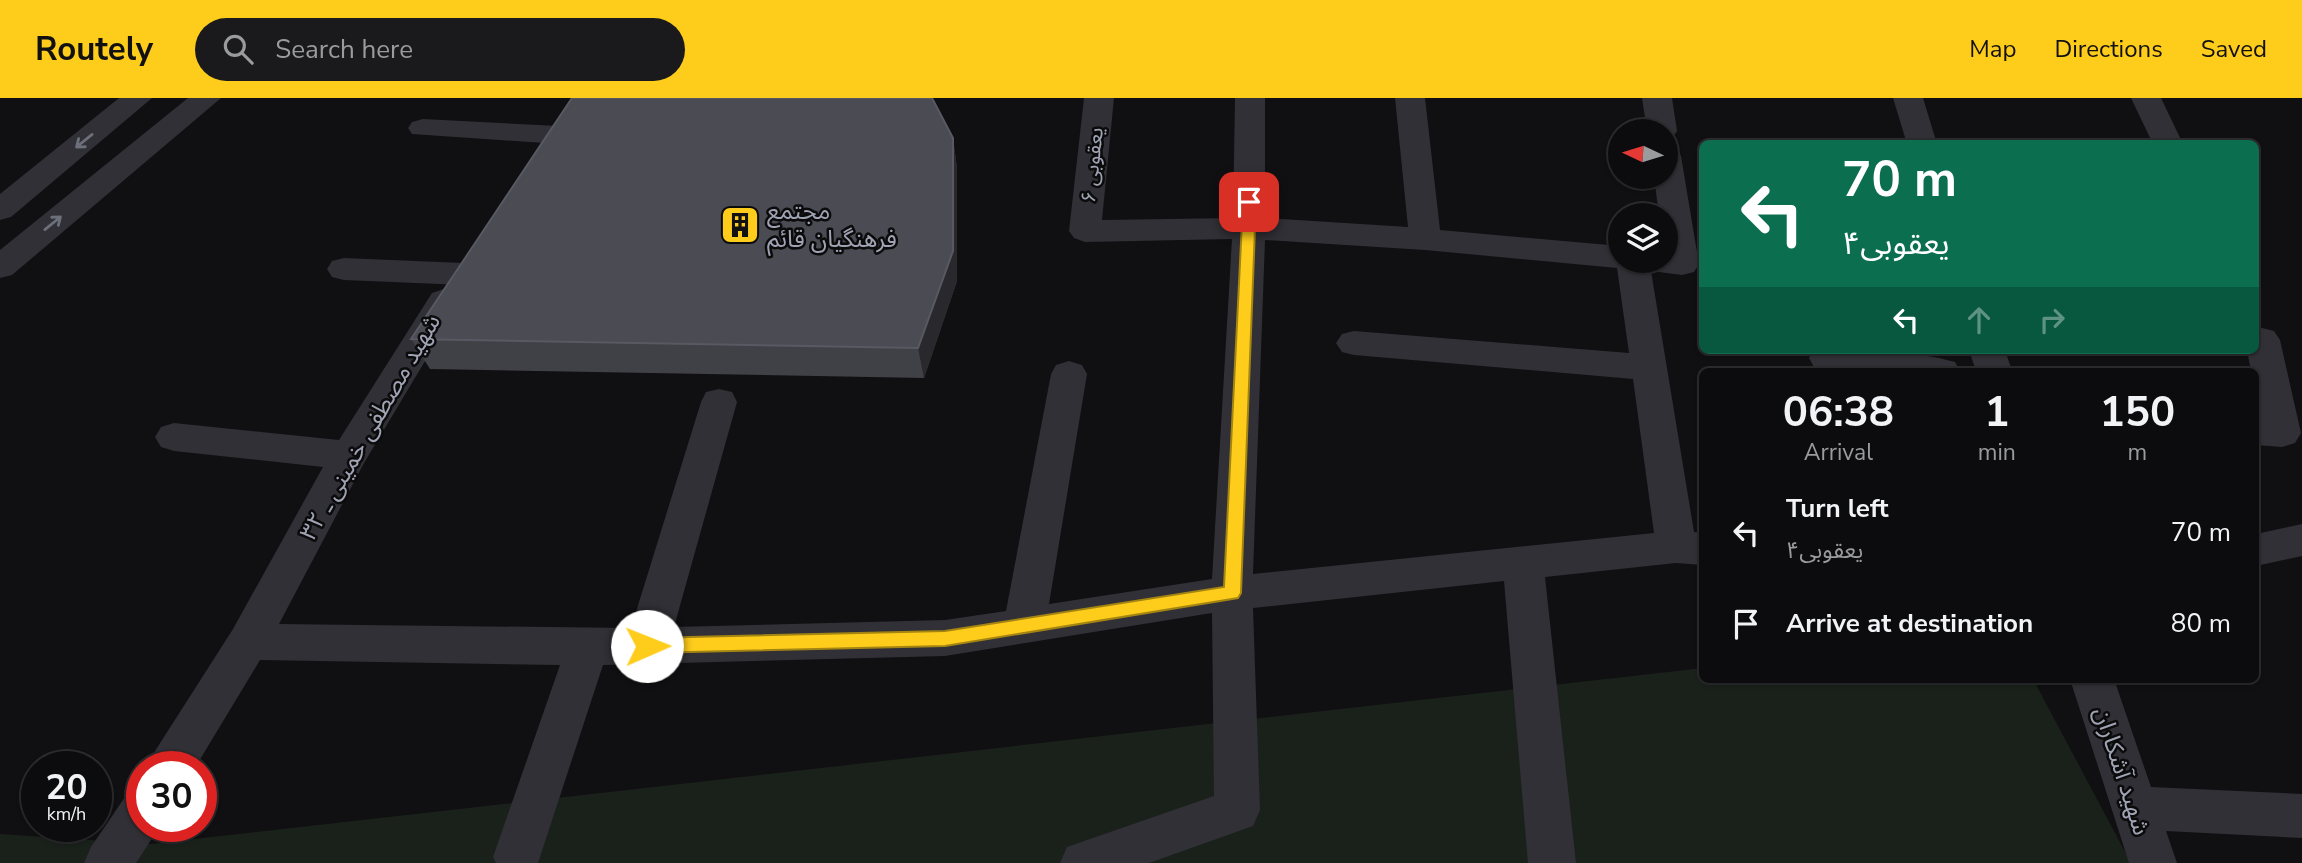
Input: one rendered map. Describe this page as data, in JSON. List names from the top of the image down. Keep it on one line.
{"streets":{"street":["یعقوبی ۶","شهید مصطفی خمینی ـ ۳۲","شهید آشکاران"]},"places":{"building":["مجتمع فرهنگیان قائم"]},"north":"left","page":{"header":"Routely","search":"Search here","nav":["Map","Directions","Saved"],"turn":["70 m","یعقوبی۴"],"eta":["06:38","Arrival","1","min","150","m"],"list":[{"name":"Turn left","note":"یعقوبی۴","value":"70 m"},{"name":"Arrive at destination","value":"80 m"}],"speed":"20 km/h","limit":"30"}}
